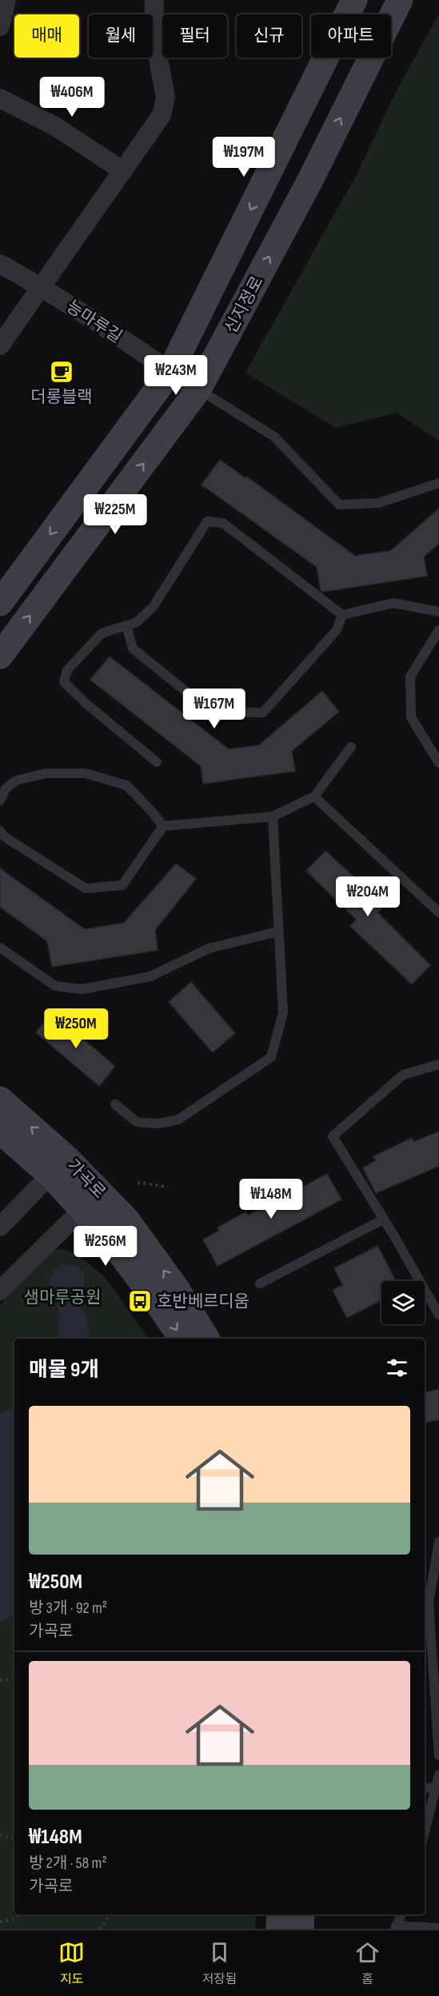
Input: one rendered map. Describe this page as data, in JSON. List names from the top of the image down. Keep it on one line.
{"streets":{"street":["신지정로","능마루길","가곡로"]},"crossings":[["신지정로","능마루길"]],"parks":["샘마루공원"],"places":{"cafe":["더롱블랙"],"bus stop":["호반베르디움"]},"page":{"chip":["매매","월세","필터","신규","아파트"],"price":["₩406M","₩197M","₩243M","₩225M","₩167M","₩204M","₩250M","₩148M","₩256M"],"heading":"매물 9개","list":[{"name":"₩250M","note":"방 3개 · 92 m² · 가곡로"},{"name":"₩148M","note":"방 2개 · 58 m² · 가곡로"}],"tabs":["지도","저장됨","홈"]}}
